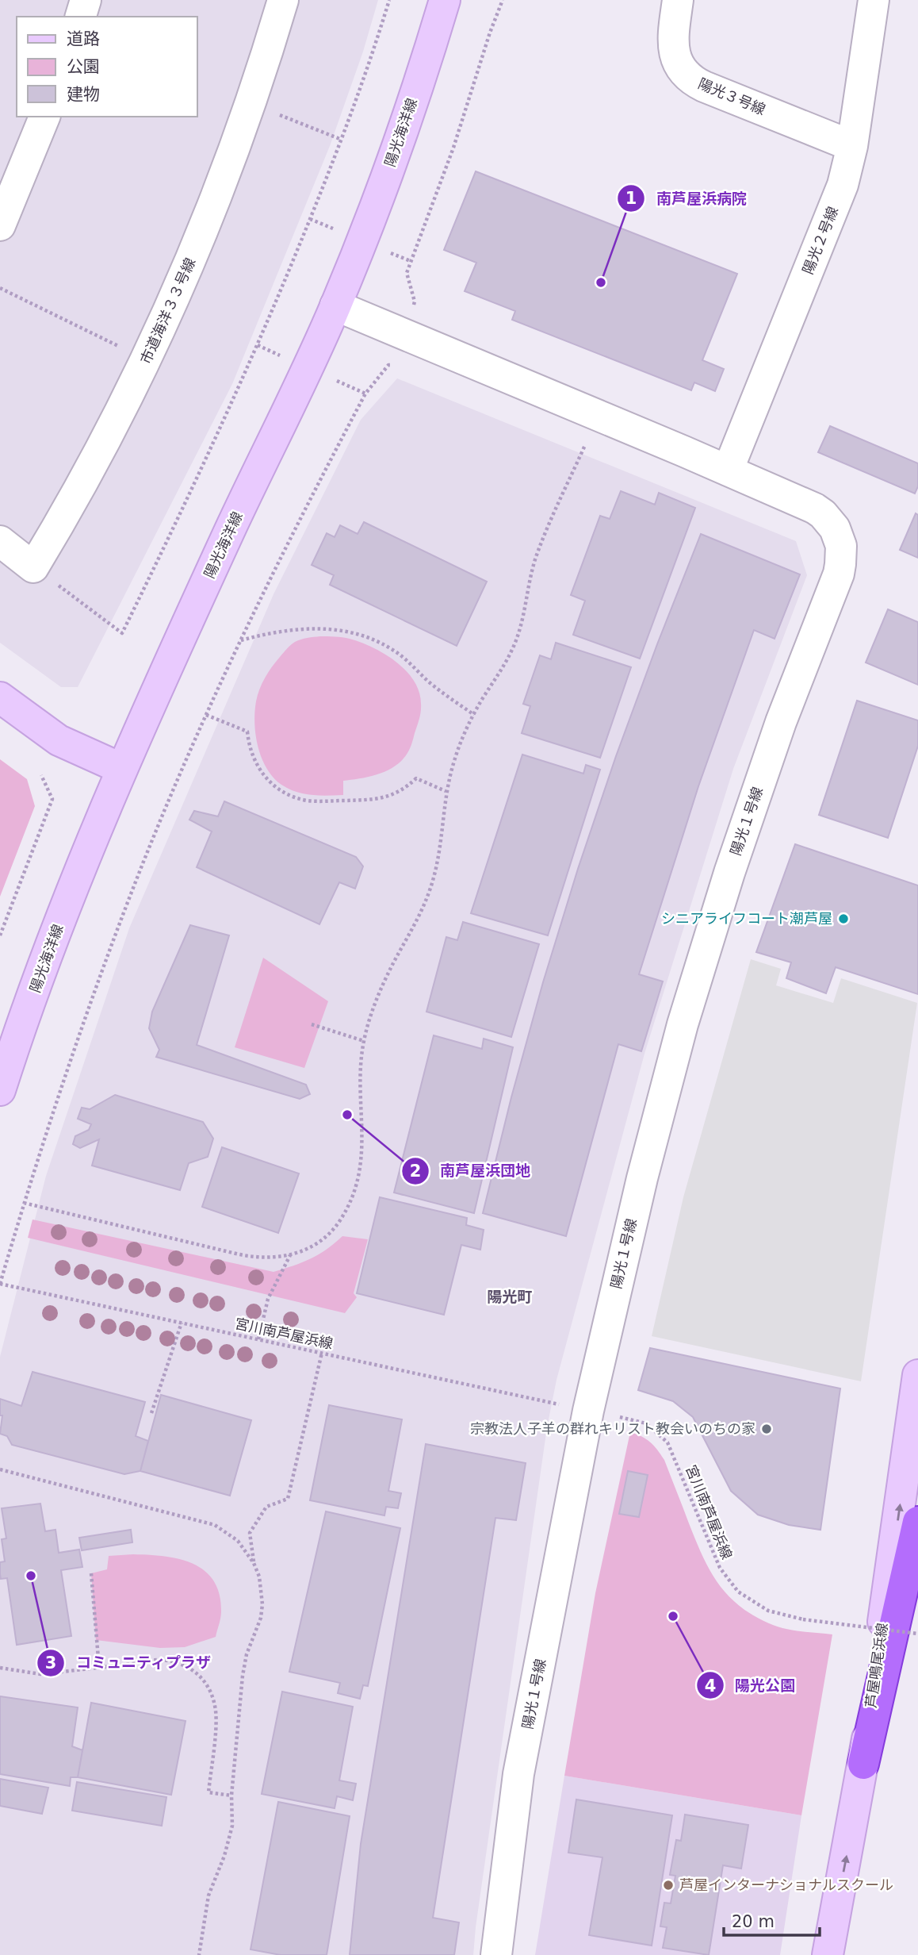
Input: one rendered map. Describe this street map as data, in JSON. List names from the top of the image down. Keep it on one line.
{"streets":{"street":["陽光３号線","陽光海洋線","陽光２号線","市道海洋３３号線","陽光１号線","芦屋鳴尾浜線"],"path":["宮川南芦屋浜線"]},"crossings":[["陽光３号線","陽光２号線"],["陽光海洋線","陽光１号線"],["陽光２号線","陽光１号線"]],"one_way":["芦屋鳴尾浜線"],"districts":["陽光町"],"places":["南芦屋浜病院","シニアライフコート潮芦屋","南芦屋浜団地","宗教法人子羊の群れキリスト教会いのちの家","コミュニティプラザ","陽光公園","芦屋インターナショナルスクール"],"legend":["道路","公園","建物"],"scale_bar":"20 m"}
